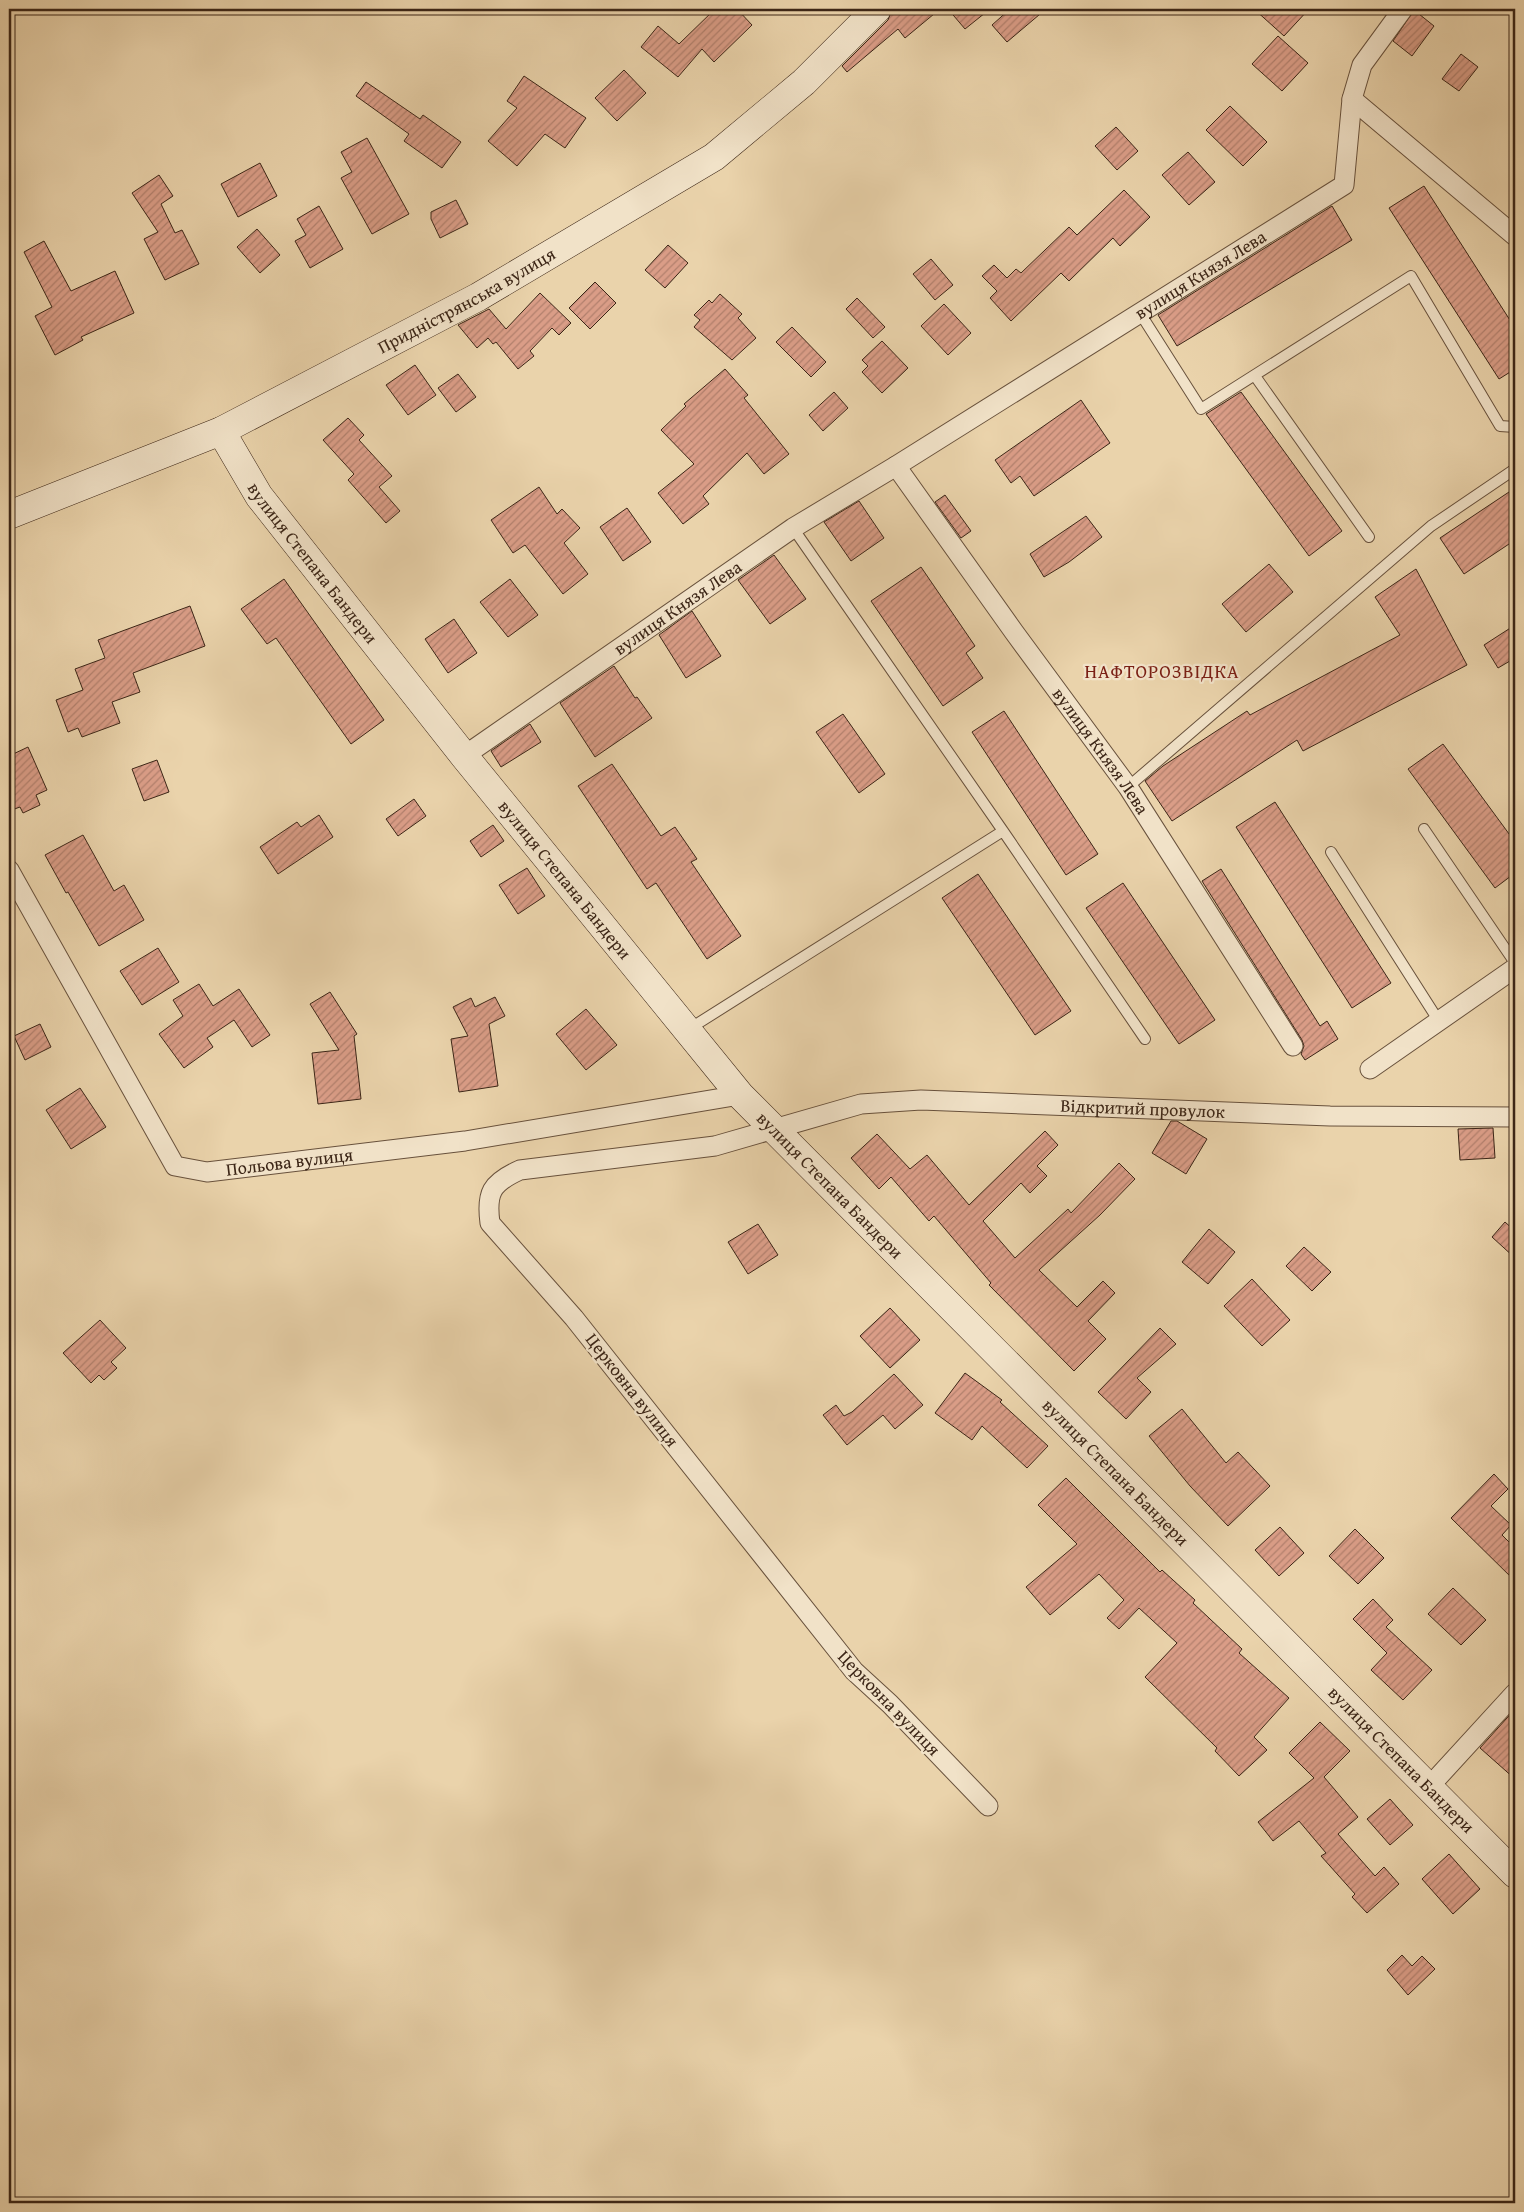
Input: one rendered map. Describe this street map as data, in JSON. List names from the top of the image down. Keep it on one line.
{"streets":{"street":["вулиця Князя Лева","Придністрянська вулиця","вулиця Степана Бандери","Відкритий провулок","Польова вулиця","Церковна вулиця"]},"crossings":[["вулиця Князя Лева","вулиця Степана Бандери"],["Придністрянська вулиця","вулиця Степана Бандери"],["вулиця Степана Бандери","Відкритий провулок"],["вулиця Степана Бандери","Польова вулиця"],["вулиця Степана Бандери","Церковна вулиця"],["Відкритий провулок","Церковна вулиця"]],"districts":["НАФТОРОЗВІДКА"]}
